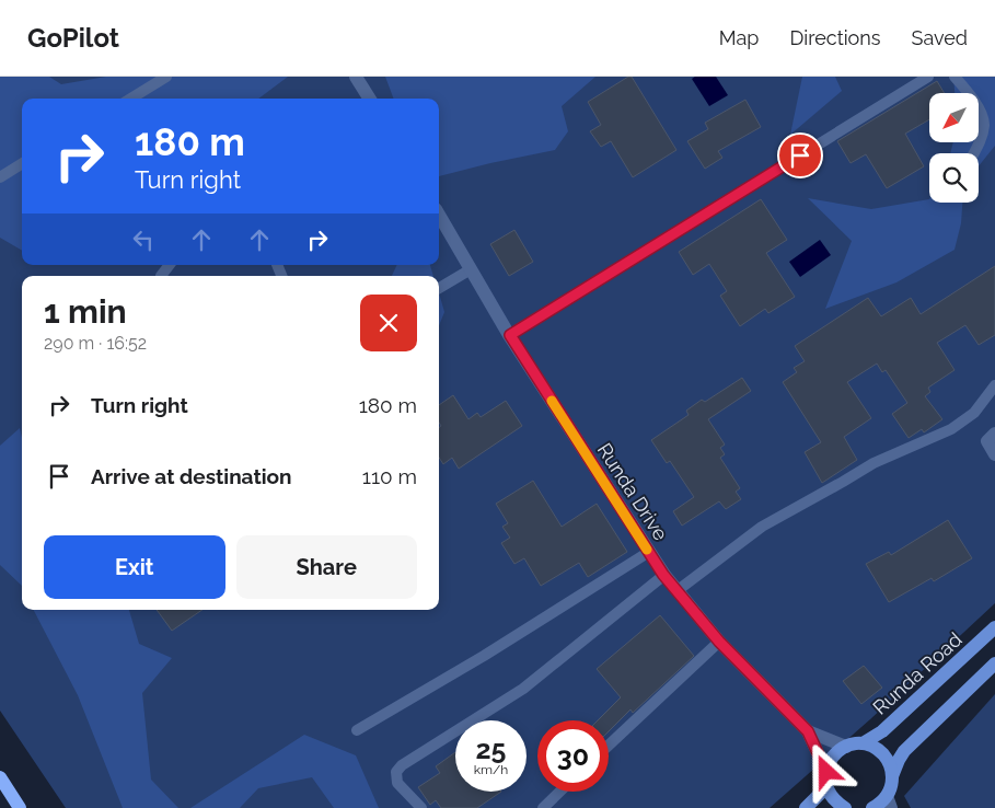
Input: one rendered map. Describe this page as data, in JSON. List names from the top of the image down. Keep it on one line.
{"streets":{"street":["Runda Drive","Runda Road"]},"north":"bottom left","page":{"header":"GoPilot","nav":["Map","Directions","Saved"],"turn":["180 m","Turn right"],"heading":["1 min","290 m · 16:52"],"list":[{"name":"Turn right","value":"180 m"},{"name":"Arrive at destination","value":"110 m"}],"buttons":["Exit","Share"],"speed":"25 km/h","limit":"30"}}
